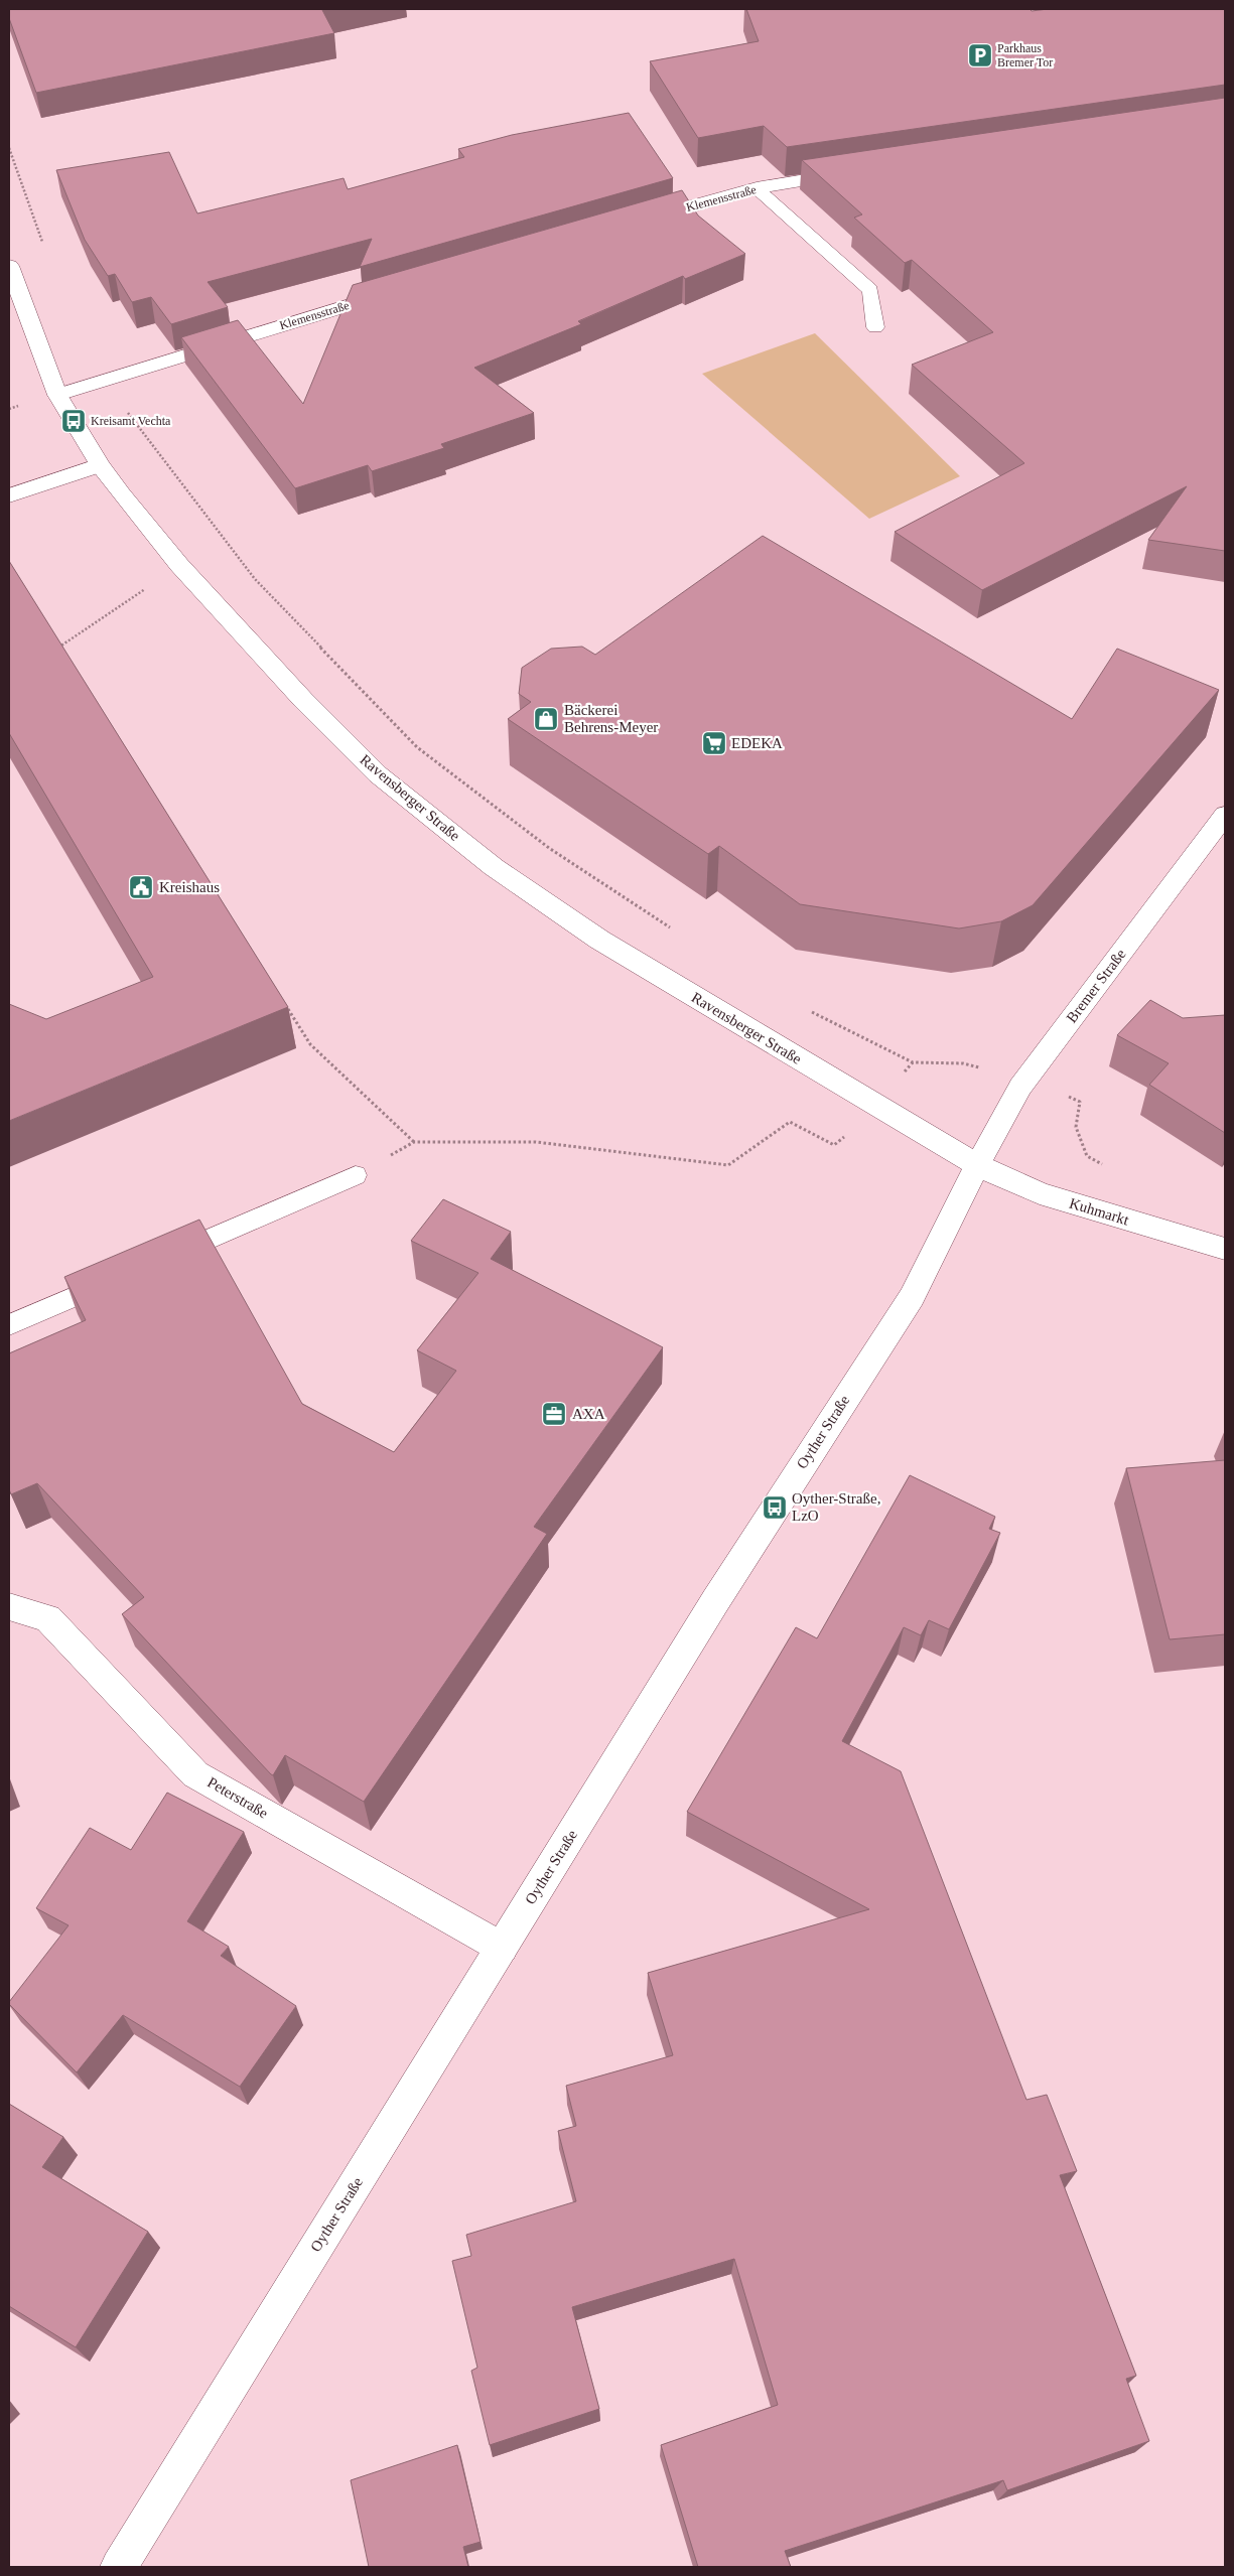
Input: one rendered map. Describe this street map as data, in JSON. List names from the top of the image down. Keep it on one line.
{"streets":{"main road":["Klemensstraße","Ravensberger Straße","Bremer Straße","Kuhmarkt","Oyther Straße","Peterstraße"]},"crossings":[["Klemensstraße","Ravensberger Straße"],["Ravensberger Straße","Bremer Straße"],["Ravensberger Straße","Kuhmarkt"],["Ravensberger Straße","Oyther Straße"],["Bremer Straße","Kuhmarkt"],["Bremer Straße","Oyther Straße"],["Kuhmarkt","Oyther Straße"],["Oyther Straße","Peterstraße"]],"places":{"parking":["Parkhaus Bremer Tor"],"bus stop":["Kreisamt Vechta","Oyther-Straße, LzO"],"shop":["Bäckerei Behrens-Meyer"],"supermarket":["EDEKA"],"public building":["Kreishaus"],"office":["AXA"]}}
